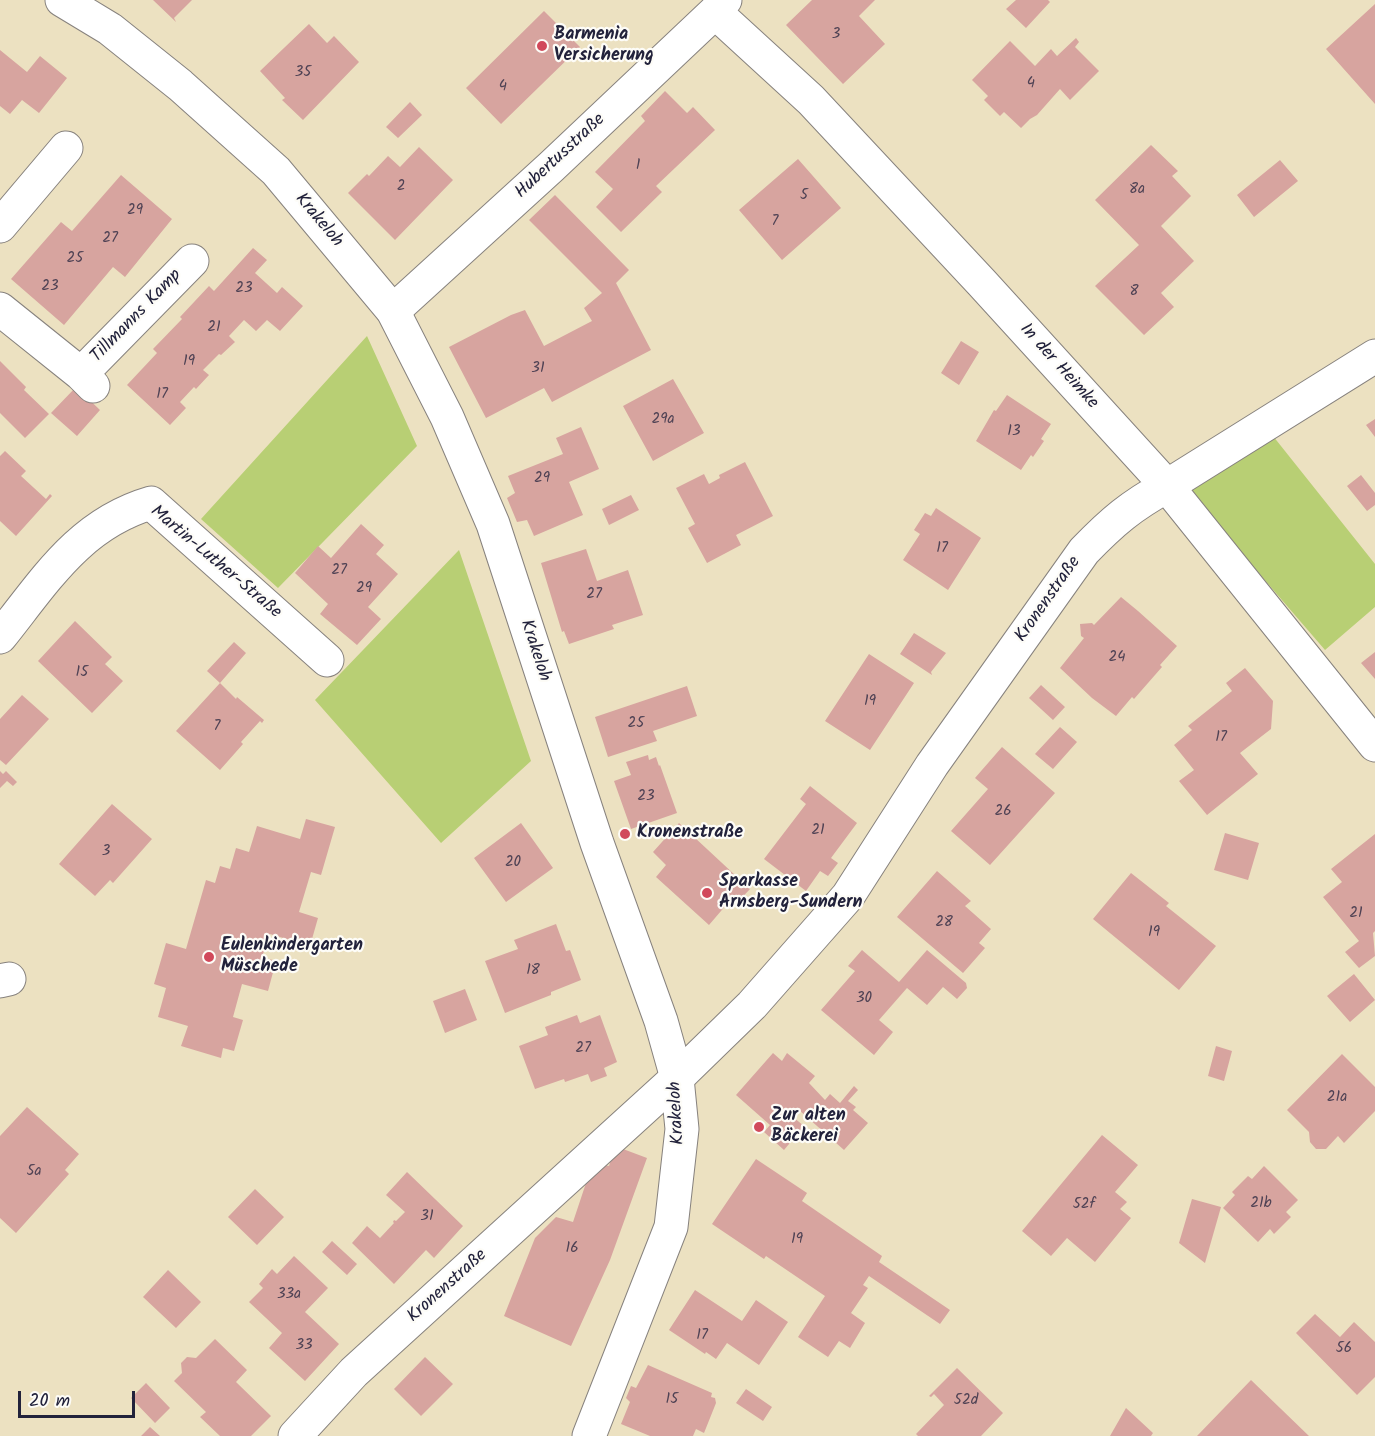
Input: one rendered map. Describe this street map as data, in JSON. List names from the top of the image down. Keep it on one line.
{"streets":{"street":["Hubertusstraße","Krakeloh","Tillmanns Kamp","In der Heimke","Martin-Luther-Straße","Kronenstraße"]},"crossings":[["Hubertusstraße","Krakeloh"],["Hubertusstraße","In der Heimke"],["Krakeloh","Kronenstraße"],["In der Heimke","Kronenstraße"]],"places":["Barmenia Versicherung","Kronenstraße","Sparkasse Arnsberg-Sundern","Eulenkindergarten Müschede","Zur alten Bäckerei"],"house_numbers":["3","35","4","4","1","2","8a","5","29","7","27","25","23","23","8","21","19","31","17","29a","13","29","17","27","29","27","24","15","19","25","7","17","23","26","21","3","20","21","28","19","18","30","27","21a","5a","21b","52f","31","19","16","33a","17","33","56","15","52d"],"scale_bar":"20 m"}
